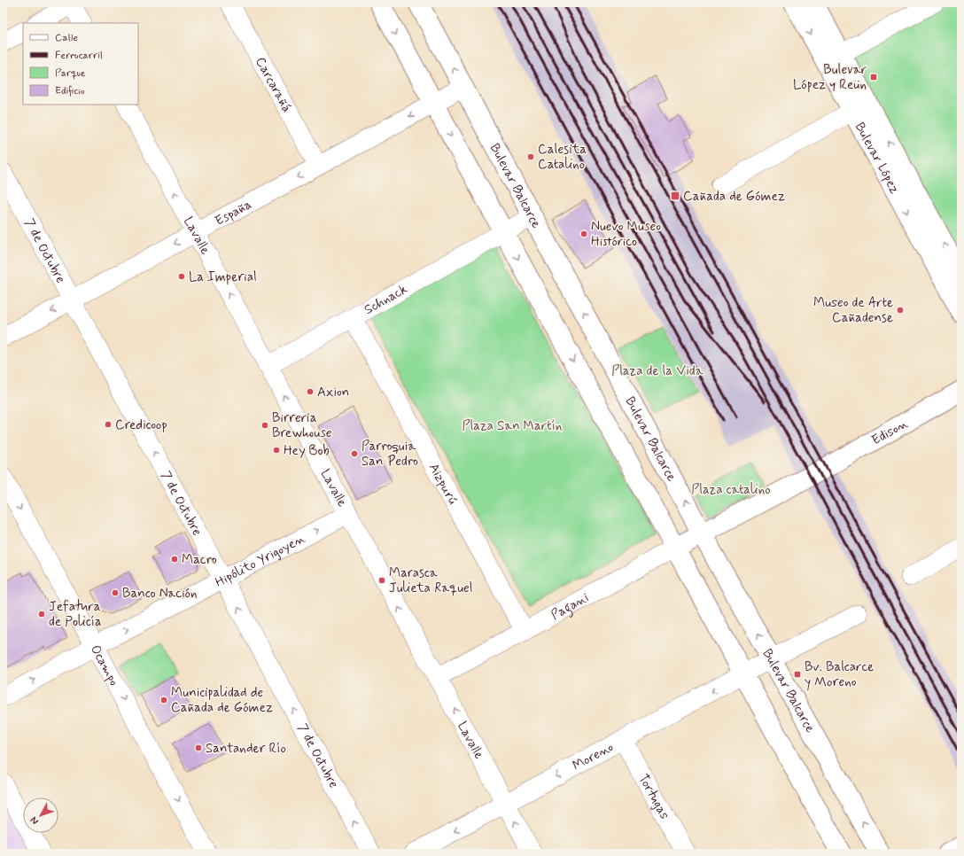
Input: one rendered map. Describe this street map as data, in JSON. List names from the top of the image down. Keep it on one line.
{"streets":{"main road":["Bulevar López","Bulevar Balcarce","Edison","Pagani"],"street":["Carcarañá","España","Lavalle","7 de Octubre","Schnack","Aizpurú","Hipólito Yrigoyen","Ocampo","Moreno","Tortugas"]},"crossings":[["Carcarañá","España"],["Bulevar Balcarce","España"],["Bulevar Balcarce","Schnack"],["Bulevar Balcarce","Edison"],["Bulevar Balcarce","Pagani"],["Bulevar Balcarce","Moreno"],["España","Lavalle"],["España","7 de Octubre"],["Lavalle","Schnack"],["Lavalle","Hipólito Yrigoyen"],["Lavalle","Pagani"],["Lavalle","Moreno"],["7 de Octubre","Hipólito Yrigoyen"],["Schnack","Aizpurú"],["Edison","Pagani"],["Aizpurú","Pagani"],["Hipólito Yrigoyen","Ocampo"],["Moreno","Tortugas"]],"one_way":["España","Lavalle","7 de Octubre","Hipólito Yrigoyen","Ocampo","Moreno"],"parks":["Plaza de la Vida","Plaza San Martín","Plaza catalino"],"places":{"transit":["Bulevar López y Reün","Cañada de Gómez","Bv. Balcarce y Moreno"],"other":["Calesita Catalino","Nuevo Museo Histórico","La Imperial","Museo de Arte Cañadense","Axion","Credicoop","Birreria Brewhouse","Hey Bob","Parroquia San Pedro","Macro","Marasca Julieta Raquel","Banco Nación","Jefatura de Policía","Municipalidad de Cañada de Gómez","Santander Río"]},"legend":["Calle","Ferrocarril","Parque","Edificio"],"north":"bottom left"}
